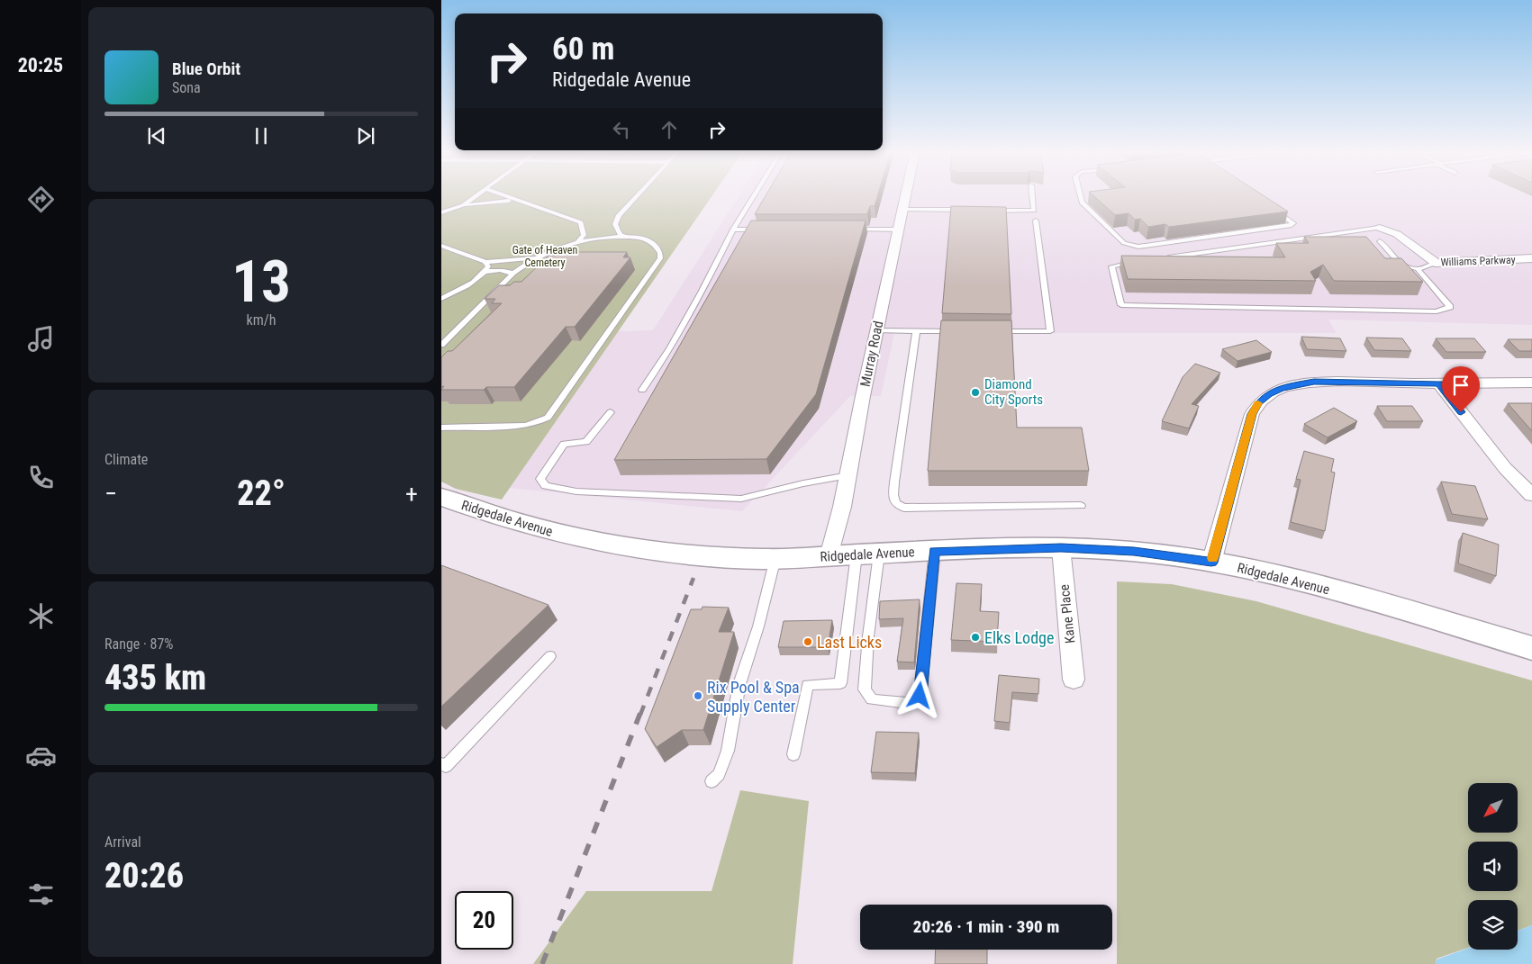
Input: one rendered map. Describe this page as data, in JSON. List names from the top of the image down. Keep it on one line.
{"streets":{"main road":["Ridgedale Avenue"],"street":["Williams Parkway","Murray Road","Kane Place"]},"crossings":[["Murray Road","Ridgedale Avenue"],["Ridgedale Avenue","Kane Place"]],"parks":["Gate of Heaven Cemetery"],"places":["Diamond City Sports","Elks Lodge","Last Licks","Rix Pool & Spa Supply Center"],"north":"bottom left","page":{"tabs":"20:25","turn":["60 m","Ridgedale Avenue"],"song":["Blue Orbit","Sona"],"tile":[["13","km/h"],"Climate",["Range · 87%","435 km"],["Arrival","20:26"]],"heat":["−","22°","+"],"limit":"20","trip":"20:26 · 1 min · 390 m"}}
